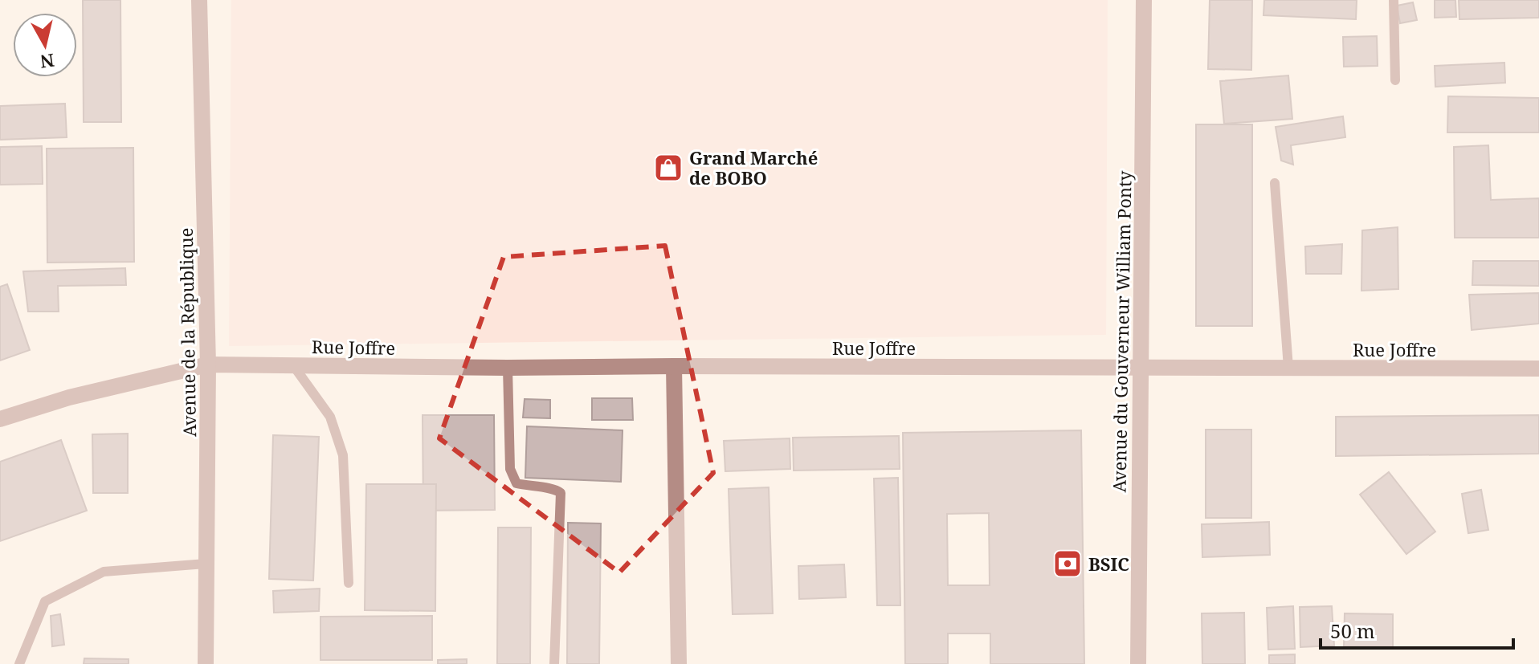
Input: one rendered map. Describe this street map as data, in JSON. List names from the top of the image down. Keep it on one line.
{"streets":{"street":["Avenue du Gouverneur William Ponty","Avenue de la République","Rue Joffre"]},"crossings":[["Avenue du Gouverneur William Ponty","Rue Joffre"],["Avenue de la République","Rue Joffre"]],"places":{"shop":["Grand Marché de BOBO"],"bank":["BSIC"]},"scale_bar":"50 m","north":"bottom"}
